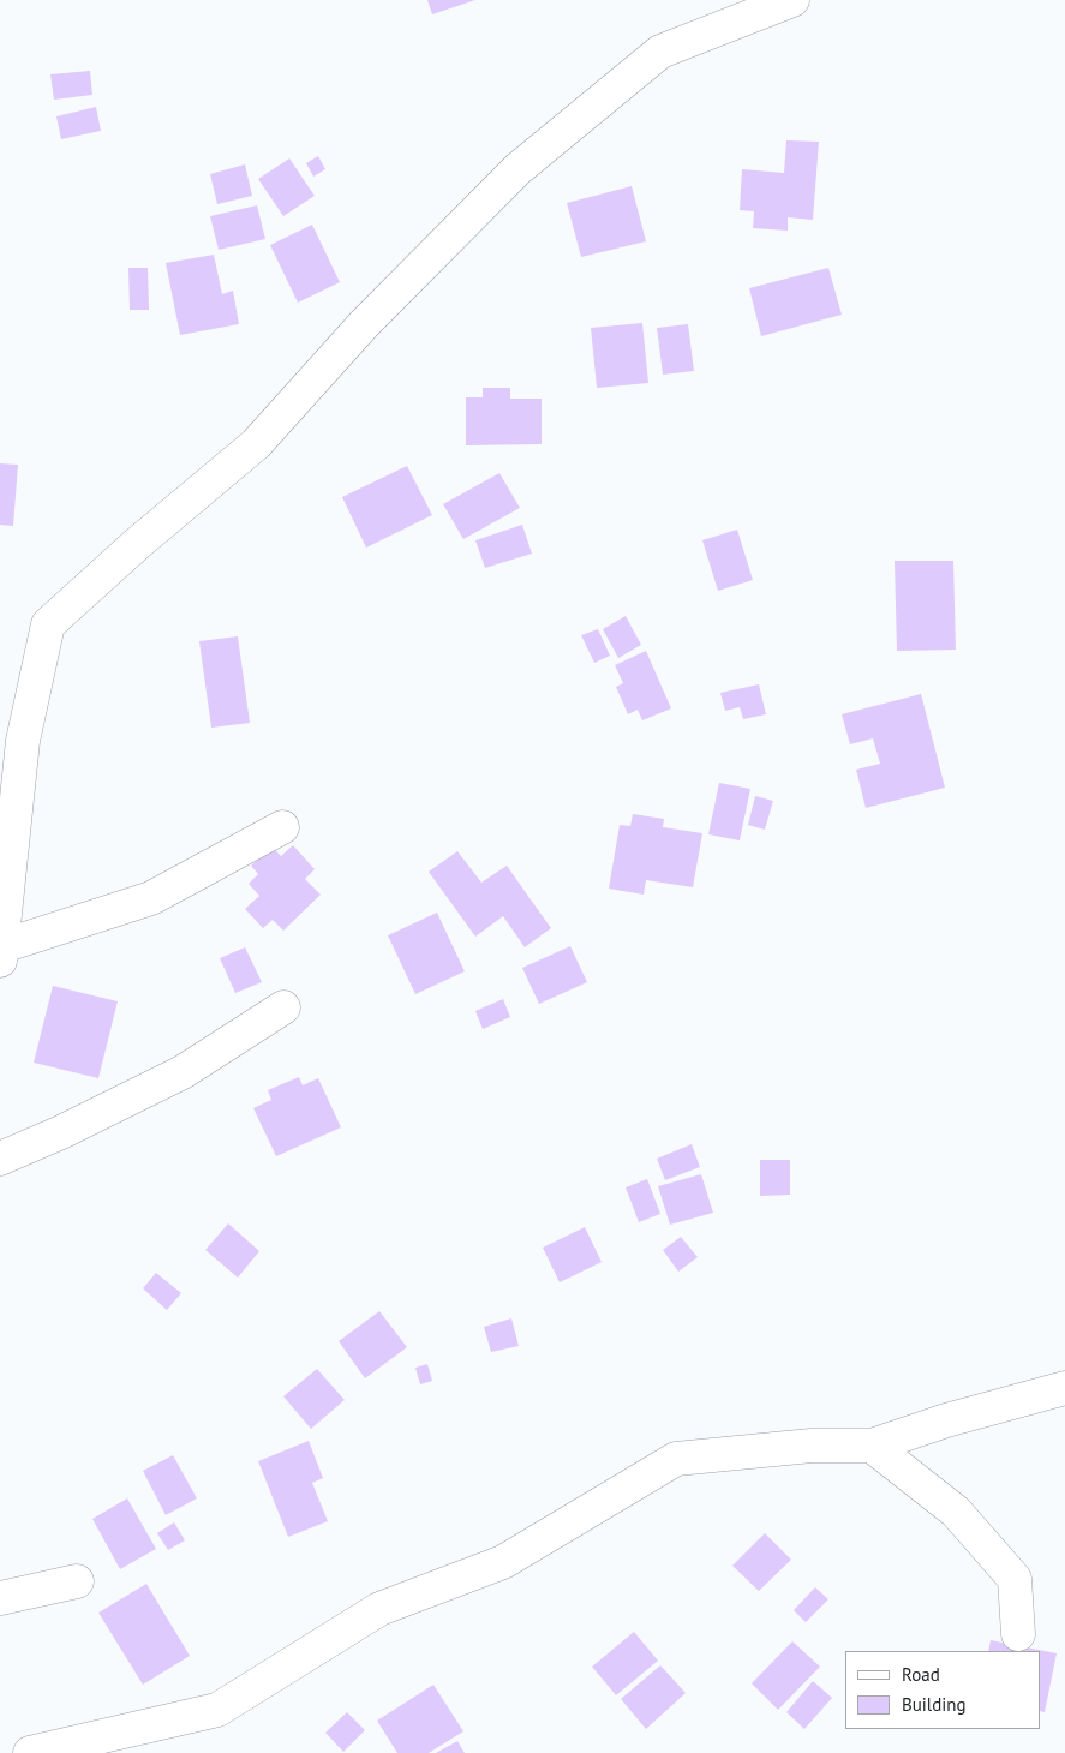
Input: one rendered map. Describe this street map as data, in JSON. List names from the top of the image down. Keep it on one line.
{"legend":["Road","Building"]}
